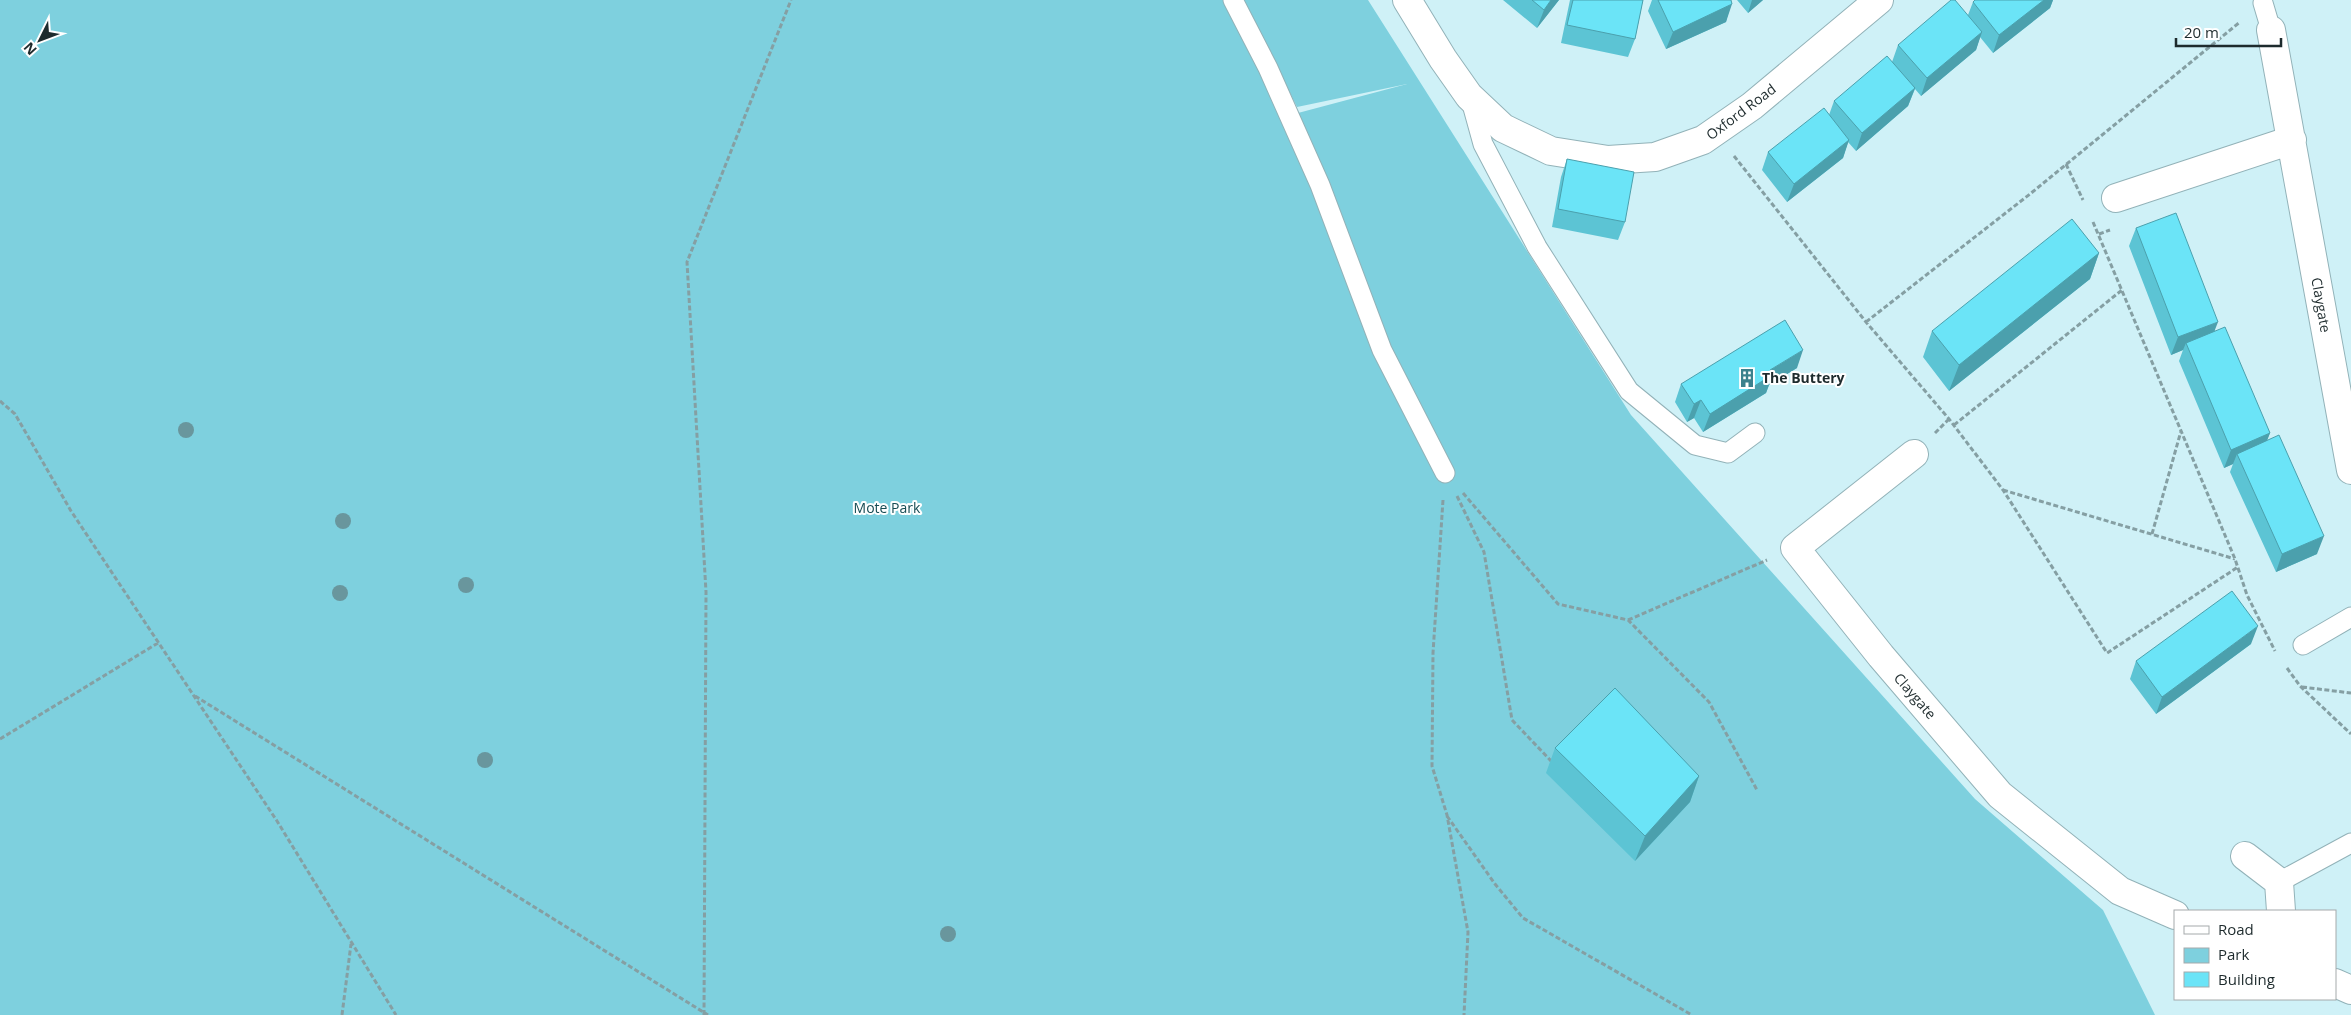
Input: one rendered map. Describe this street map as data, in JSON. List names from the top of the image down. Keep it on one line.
{"streets":{"street":["Oxford Road","Claygate"]},"parks":["Mote Park"],"places":{"building":["The Buttery"]},"legend":["Road","Park","Building"],"scale_bar":"20 m","north":"bottom left"}
